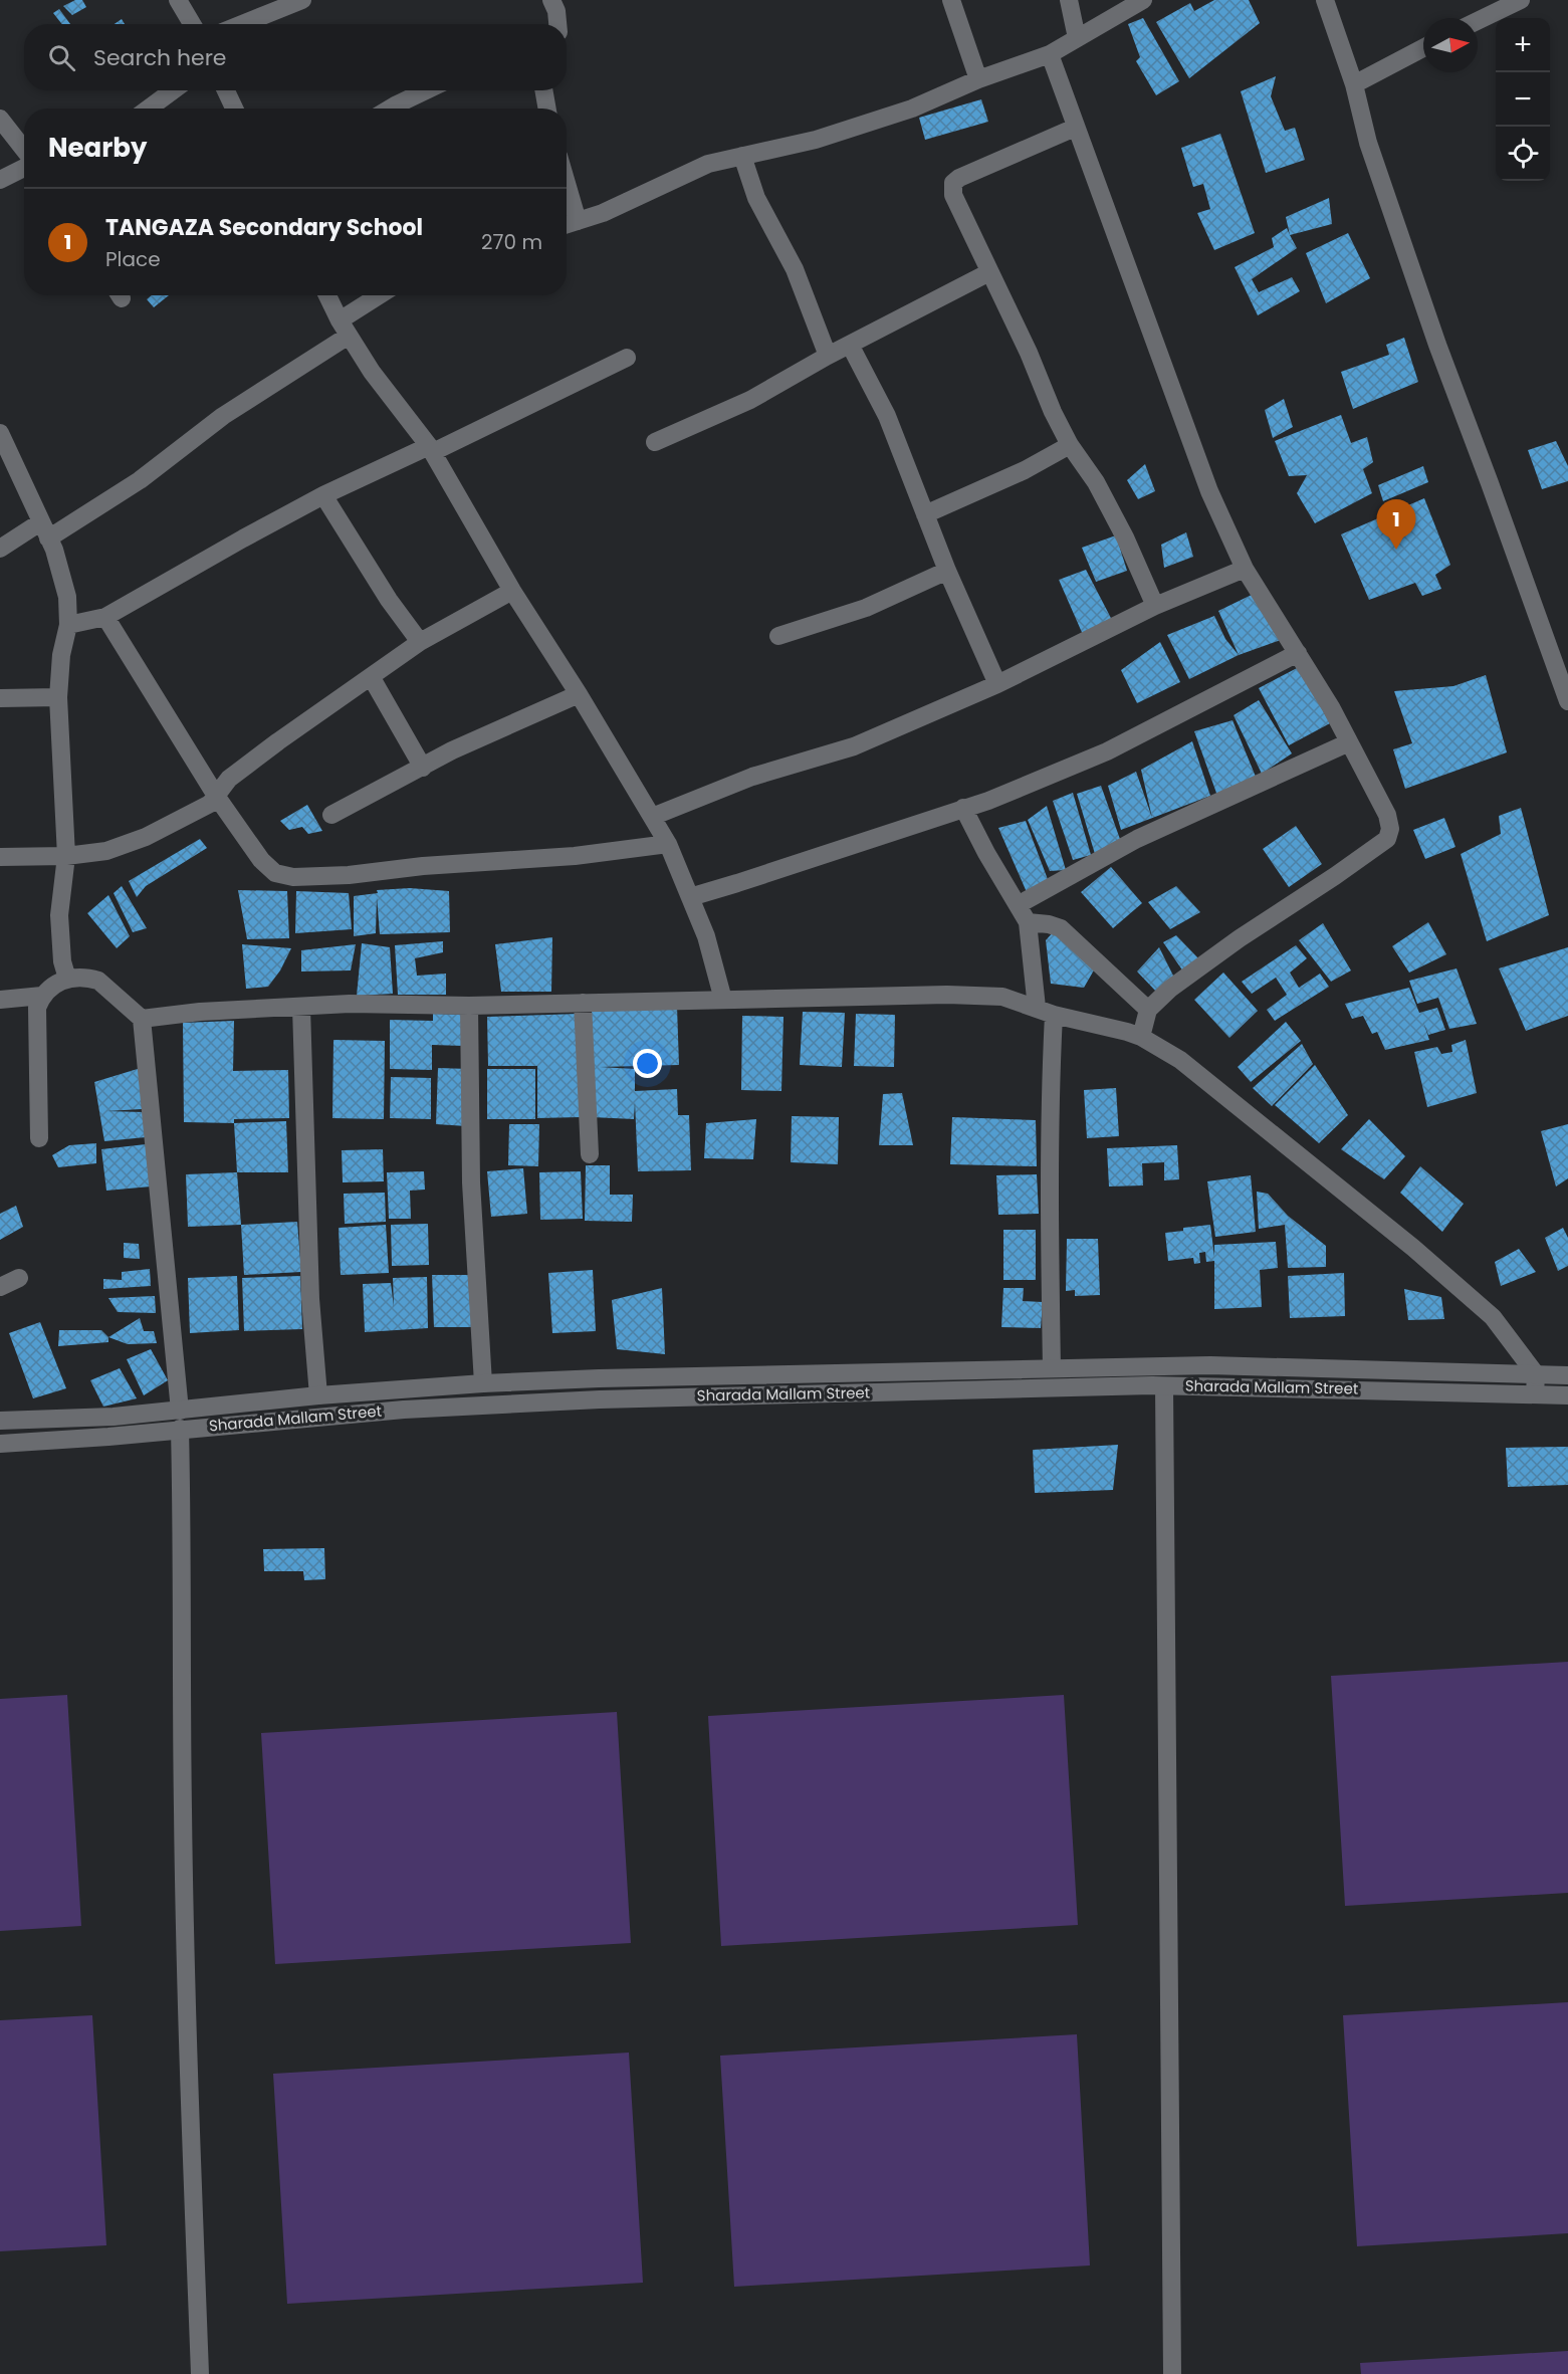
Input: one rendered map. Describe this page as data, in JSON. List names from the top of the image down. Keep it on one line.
{"streets":{"street":["Sharada Mallam Street"]},"north":"right","page":{"map_buttons":["+","−"],"search":"Search here","heading":"Nearby","list":[{"mark":"1","name":"TANGAZA Secondary School","note":"Place","value":"270 m"}],"pins":"1"}}
